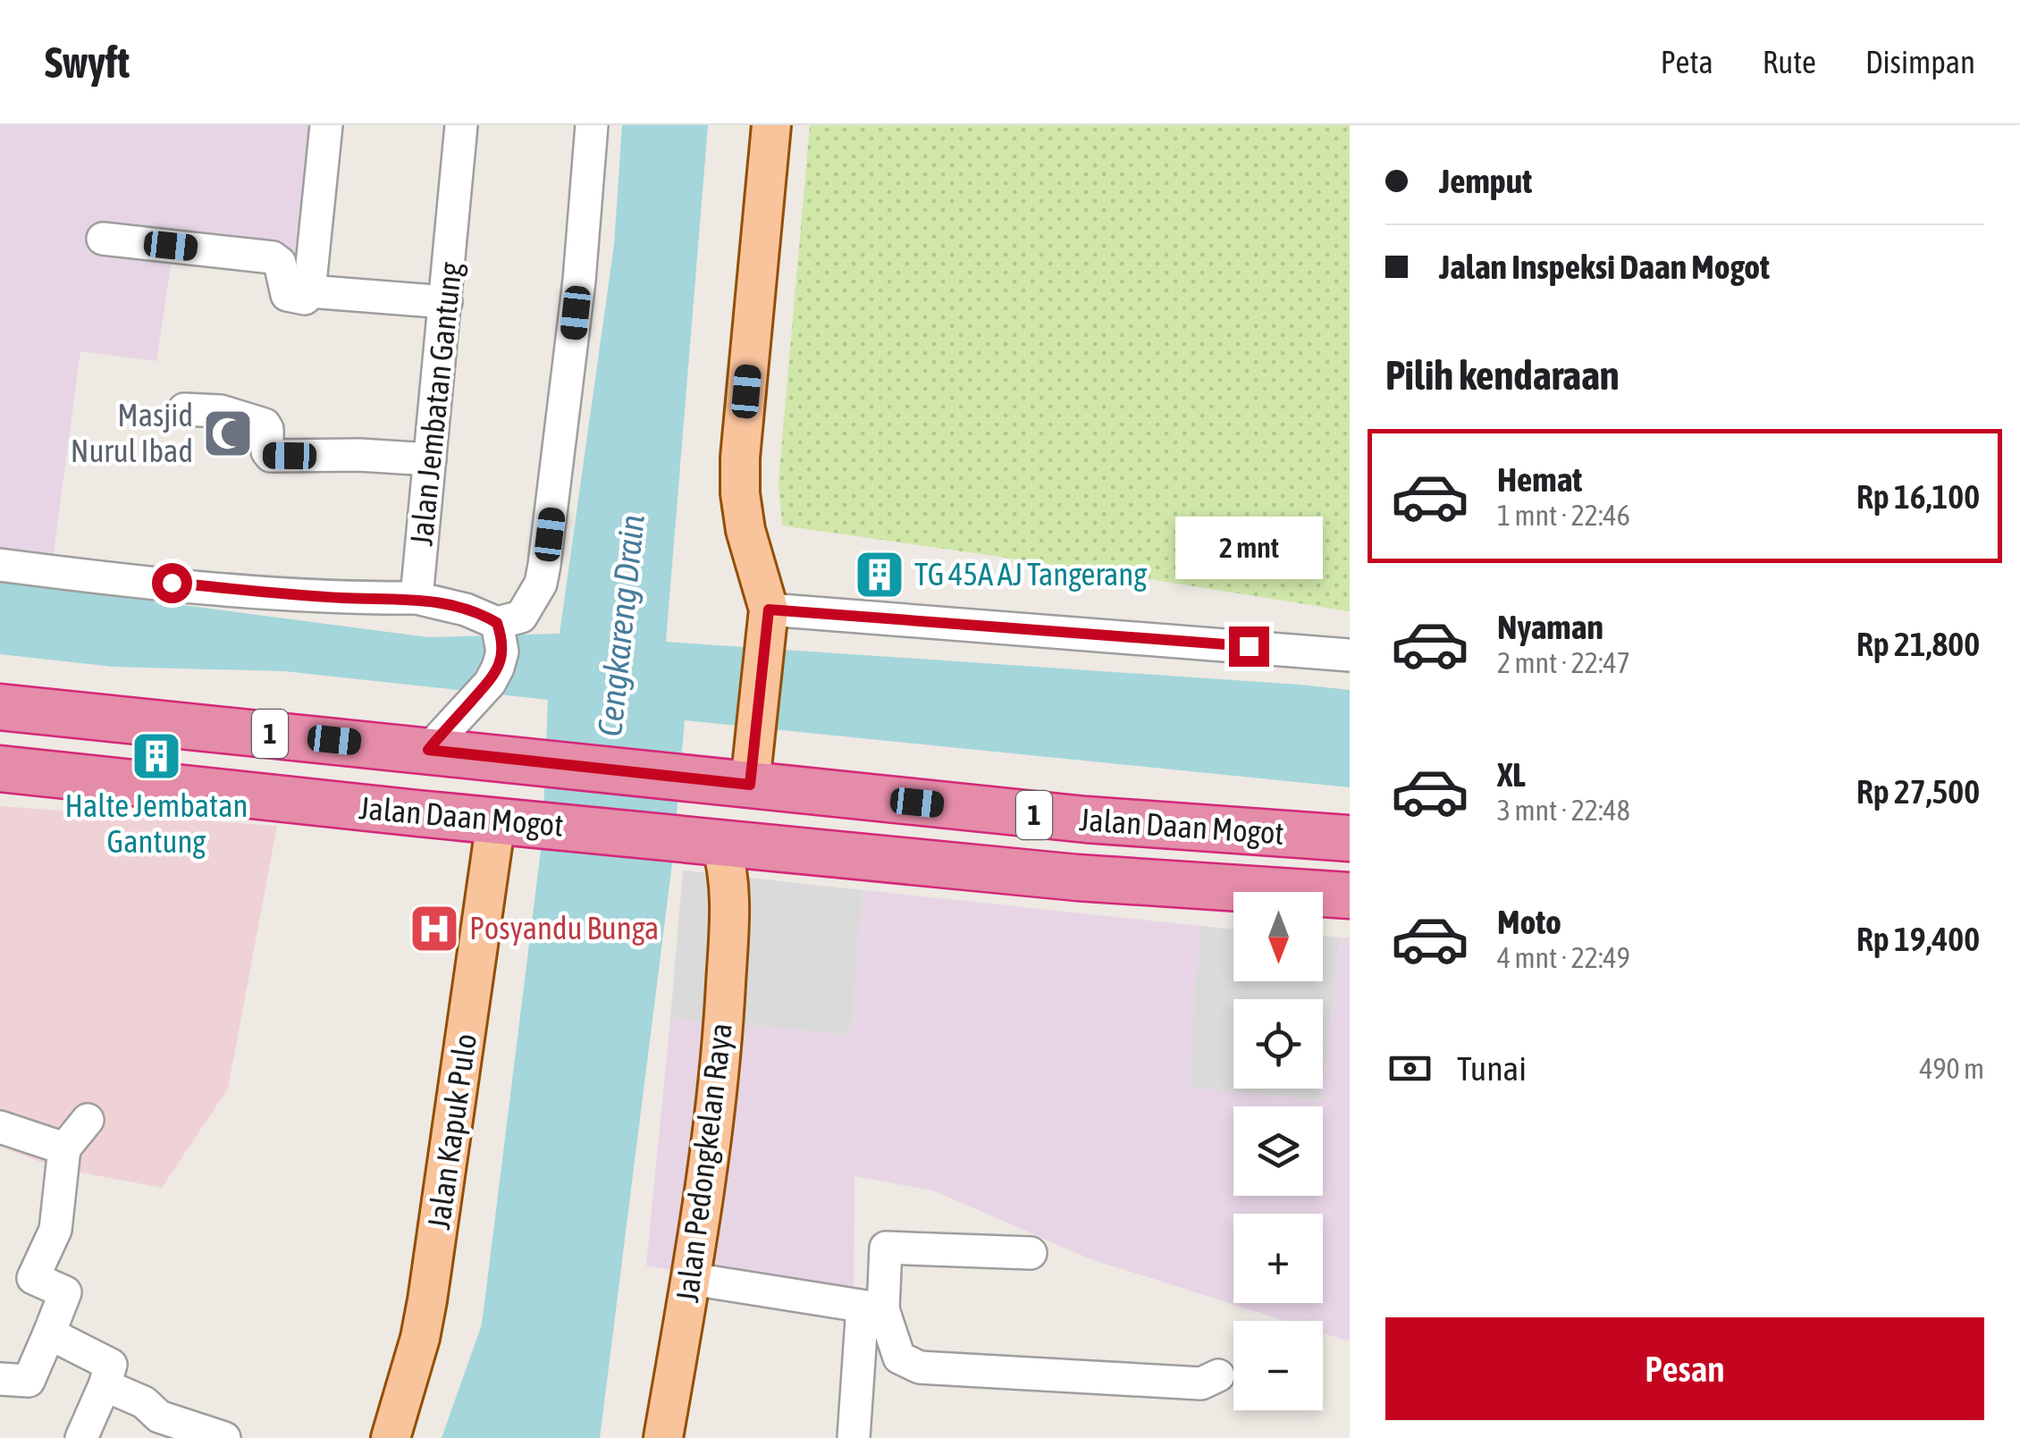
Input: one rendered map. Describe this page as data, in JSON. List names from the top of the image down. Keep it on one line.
{"streets":{"highway":["1","Jalan Daan Mogot"],"main road":["Jalan Kapuk Pulo","Jalan Pedongkelan Raya"],"street":["Jalan Jembatan Gantung"]},"crossings":[["Jalan Daan Mogot","Jalan Kapuk Pulo"],["Jalan Daan Mogot","Jalan Pedongkelan Raya"]],"water":["Cengkareng Drain"],"places":{"mosque":["Masjid Nurul Ibad"],"building":["TG 45A AJ Tangerang","Halte Jembatan Gantung"],"hospital":["Posyandu Bunga"]},"north":"bottom","page":{"header":"Swyft","nav":["Peta","Rute","Disimpan"],"banner":["Jemput","Jalan Inspeksi Daan Mogot"],"heading":"Pilih kendaraan","list":[{"name":"Hemat","note":"1 mnt · 22:46","value":"Rp 16,100"},{"name":"Nyaman","note":"2 mnt · 22:47","value":"Rp 21,800"},{"name":"XL","note":"3 mnt · 22:48","value":"Rp 27,500"},{"name":"Moto","note":"4 mnt · 22:49","value":"Rp 19,400"}],"bubble":"2 mnt","map_buttons":["+","−"],"pay":["Tunai","490 m"],"buttons":"Pesan"}}
